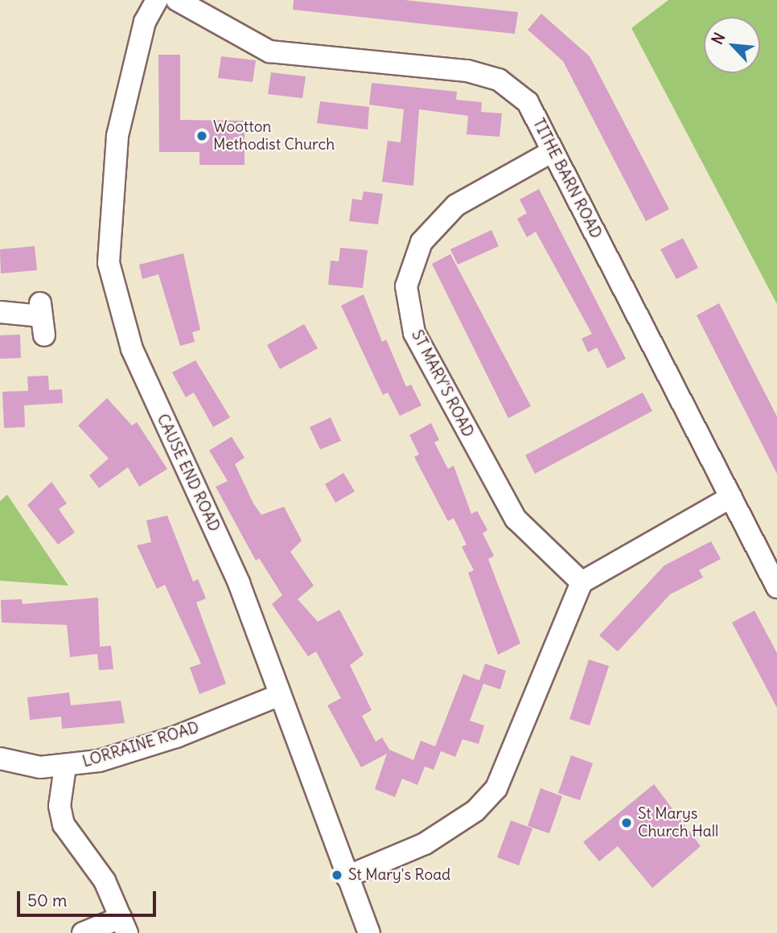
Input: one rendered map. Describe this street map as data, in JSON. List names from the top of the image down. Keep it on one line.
{"streets":{"street":["TITHE BARN ROAD","ST MARY'S ROAD","CAUSE END ROAD","LORRAINE ROAD"]},"crossings":[["TITHE BARN ROAD","ST MARY'S ROAD"],["CAUSE END ROAD","LORRAINE ROAD"]],"places":["Wootton Methodist Church","St Marys Church Hall","St Mary's Road"],"scale_bar":"50 m","north":"top left"}
